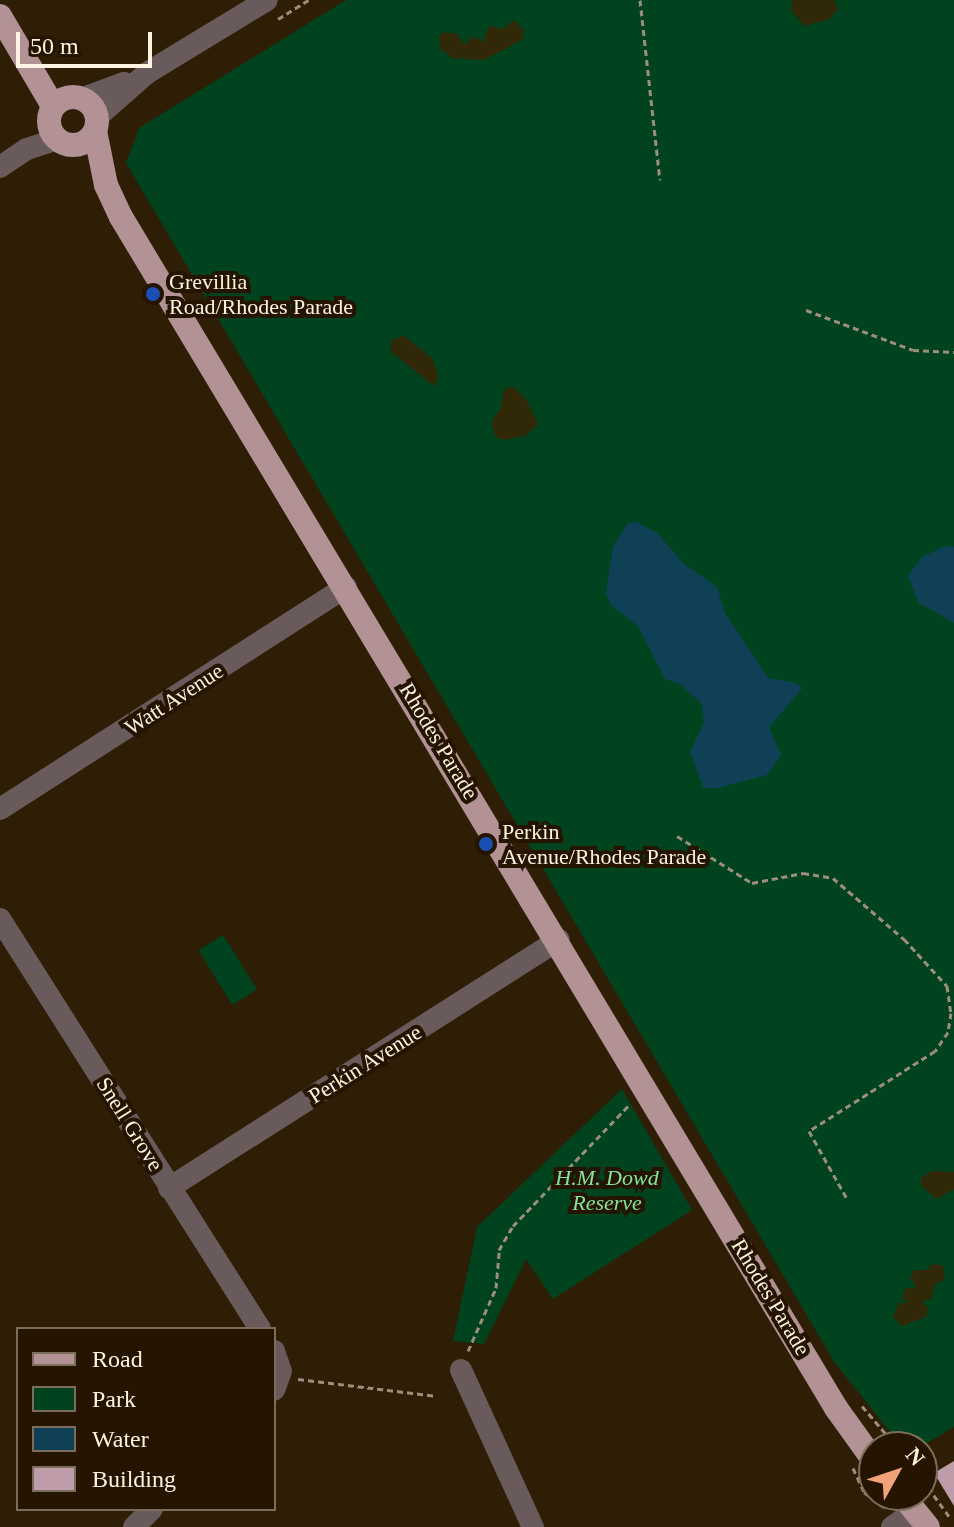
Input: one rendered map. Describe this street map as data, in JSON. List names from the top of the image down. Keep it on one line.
{"streets":{"main road":["Rhodes Parade"],"street":["Watt Avenue","Perkin Avenue","Snell Grove"]},"crossings":[["Watt Avenue","Rhodes Parade"],["Rhodes Parade","Perkin Avenue"],["Perkin Avenue","Snell Grove"]],"parks":["H.M. Dowd Reserve"],"places":["Grevillia Road/Rhodes Parade","Perkin Avenue/Rhodes Parade"],"legend":["Road","Park","Water","Building"],"scale_bar":"50 m","north":"top right"}
